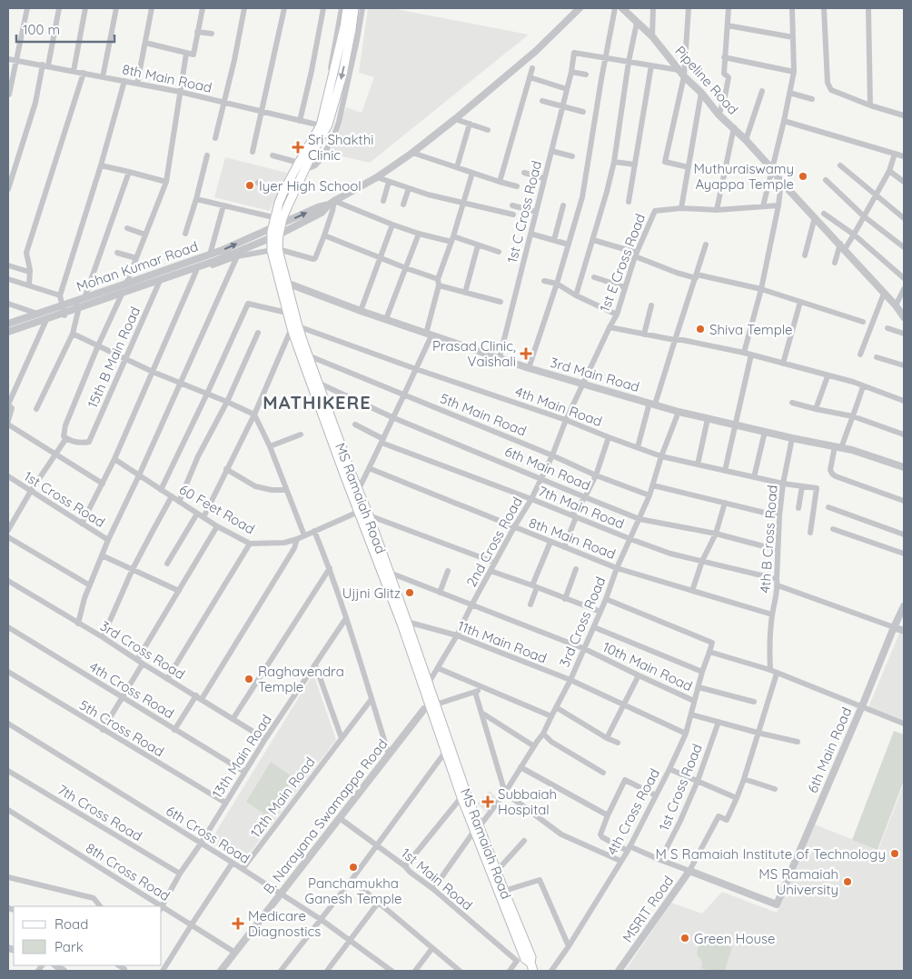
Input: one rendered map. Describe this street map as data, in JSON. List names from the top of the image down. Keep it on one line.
{"streets":{"main road":["MS Ramaiah Road"],"street":["8th Main Road","Pipeline Road","1st C Cross Road","1st E Cross Road","Mohan Kumar Road","15th B Main Road","3rd Main Road","4th Main Road","5th Main Road","6th Main Road","1st Cross Road","7th Main Road","60 Feet Road","4th B Cross Road","2nd Cross Road","3rd Cross Road","11th Main Road","10th Main Road","4th Cross Road","5th Cross Road","13th Main Road","12th Main Road","7th Cross Road","B. Narayana Swamappa Road","6th Cross Road","8th Cross Road","1st Main Road","MSRIT Road"]},"crossings":[["8th Main Road","MS Ramaiah Road"],["8th Main Road","4th B Cross Road"],["8th Main Road","2nd Cross Road"],["8th Main Road","3rd Cross Road"],["1st C Cross Road","3rd Main Road"],["1st E Cross Road","3rd Main Road"],["1st E Cross Road","2nd Cross Road"],["Mohan Kumar Road","MS Ramaiah Road"],["3rd Main Road","MS Ramaiah Road"],["3rd Main Road","4th B Cross Road"],["3rd Main Road","2nd Cross Road"],["3rd Main Road","3rd Cross Road"],["4th Main Road","MS Ramaiah Road"],["4th Main Road","4th B Cross Road"],["4th Main Road","2nd Cross Road"],["4th Main Road","3rd Cross Road"],["5th Main Road","MS Ramaiah Road"],["5th Main Road","2nd Cross Road"],["5th Main Road","3rd Cross Road"],["6th Main Road","MS Ramaiah Road"],["6th Main Road","7th Main Road"],["6th Main Road","4th B Cross Road"],["6th Main Road","2nd Cross Road"],["6th Main Road","3rd Cross Road"],["6th Main Road","MSRIT Road"],["MS Ramaiah Road","60 Feet Road"],["MS Ramaiah Road","2nd Cross Road"],["MS Ramaiah Road","3rd Cross Road"],["MS Ramaiah Road","11th Main Road"],["MS Ramaiah Road","10th Main Road"],["MS Ramaiah Road","B. Narayana Swamappa Road"],["7th Main Road","4th B Cross Road"],["7th Main Road","2nd Cross Road"],["7th Main Road","3rd Cross Road"],["2nd Cross Road","11th Main Road"],["2nd Cross Road","10th Main Road"],["3rd Cross Road","11th Main Road"],["3rd Cross Road","10th Main Road"],["3rd Cross Road","13th Main Road"],["3rd Cross Road","1st Main Road"],["11th Main Road","4th Cross Road"],["10th Main Road","4th Cross Road"],["4th Cross Road","13th Main Road"],["5th Cross Road","13th Main Road"],["13th Main Road","7th Cross Road"],["13th Main Road","6th Cross Road"],["13th Main Road","8th Cross Road"],["12th Main Road","6th Cross Road"],["B. Narayana Swamappa Road","6th Cross Road"],["B. Narayana Swamappa Road","8th Cross Road"],["B. Narayana Swamappa Road","1st Main Road"]],"districts":["MATHIKERE"],"places":{"health":["Sri Shakthi Clinic","Prasad Clinic, Vaishali","Subbaiah Hospital","Medicare Diagnostics"],"other":["Muthuraiswamy Ayappa Temple","Iyer High School","Shiva Temple","Ujjni Glitz","Raghavendra Temple","M S Ramaiah Institute of Technology","Panchamukha Ganesh Temple","MS Ramaiah University","Green House"]},"legend":["Road","Park"],"scale_bar":"100 m"}
